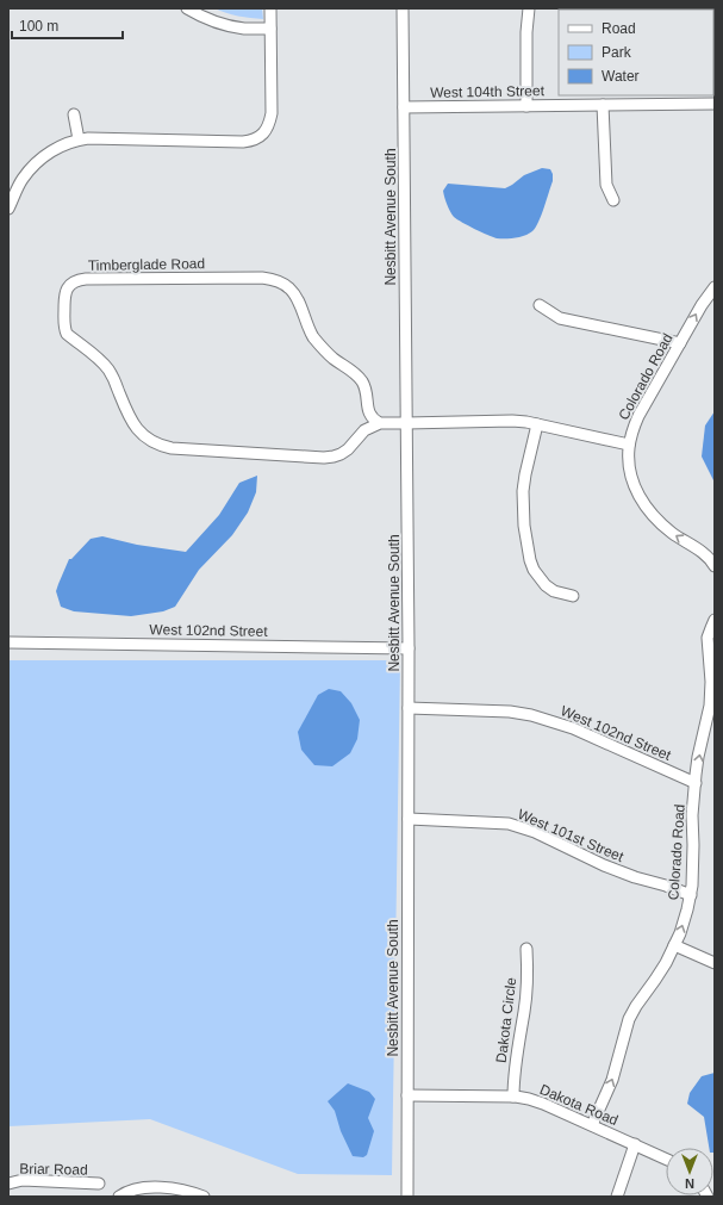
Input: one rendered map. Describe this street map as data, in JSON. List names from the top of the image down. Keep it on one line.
{"streets":{"street":["West 104th Street","Nesbitt Avenue South","Timberglade Road","Colorado Road","West 102nd Street","West 101st Street","Dakota Circle","Dakota Road","Briar Road"]},"crossings":[["West 104th Street","Nesbitt Avenue South"],["Nesbitt Avenue South","West 102nd Street"],["Nesbitt Avenue South","West 101st Street"],["Nesbitt Avenue South","Dakota Road"],["Colorado Road","West 102nd Street"],["Colorado Road","West 101st Street"],["Colorado Road","Dakota Road"],["Dakota Circle","Dakota Road"]],"one_way":["Colorado Road"],"legend":["Road","Park","Water"],"scale_bar":"100 m","north":"bottom"}
